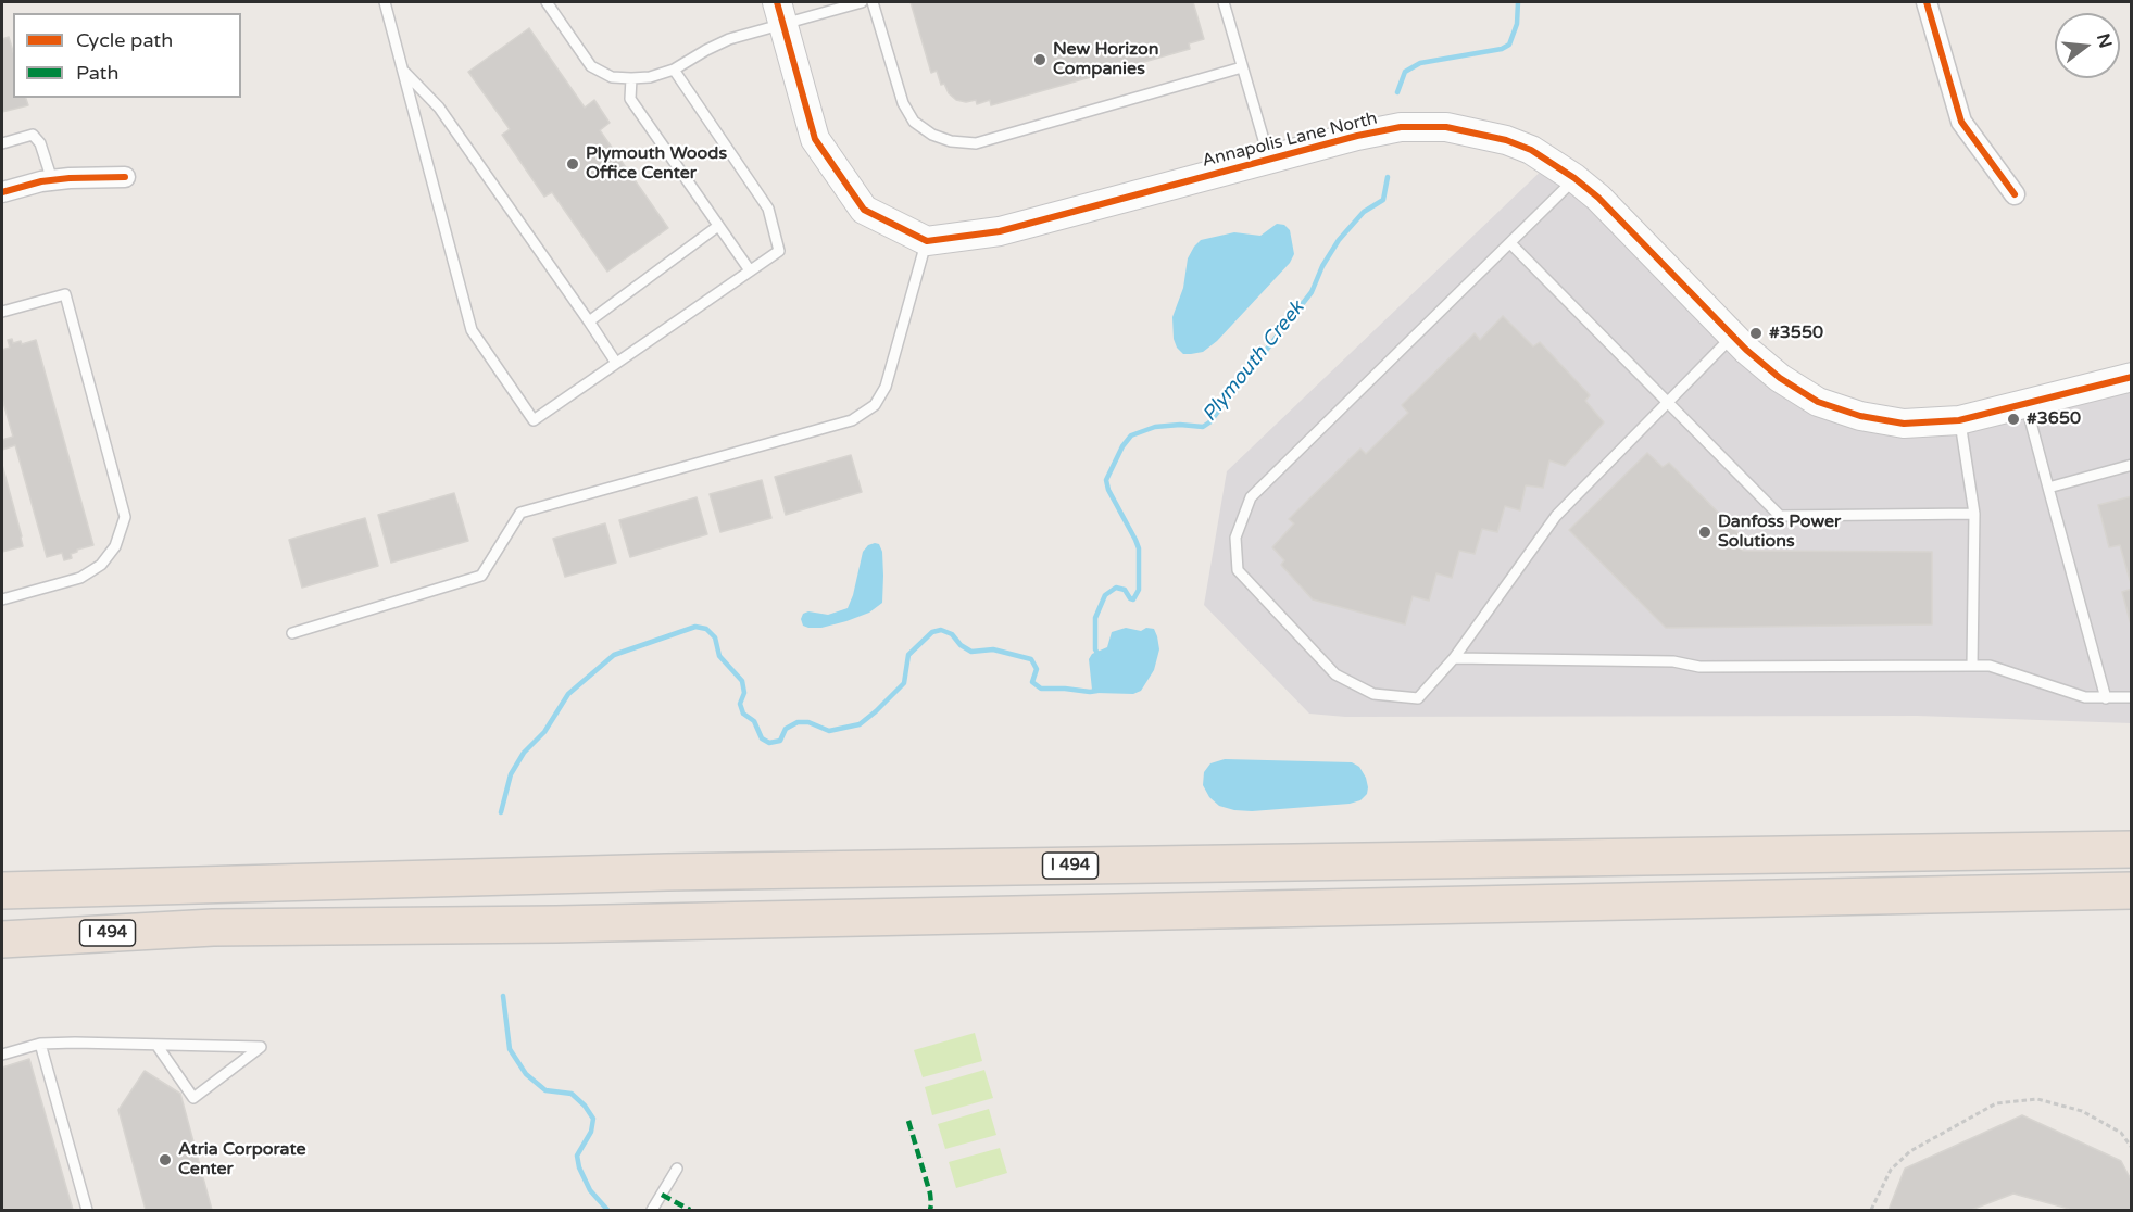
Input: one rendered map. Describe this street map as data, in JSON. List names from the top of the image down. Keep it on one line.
{"streets":{"highway":["I 494"],"street":["Annapolis Lane North"]},"water":["Plymouth Creek"],"places":["New Horizon Companies","Plymouth Woods Office Center","#3550","#3650","Danfoss Power Solutions","Atria Corporate Center"],"legend":["Cycle path","Path"],"north":"right"}
